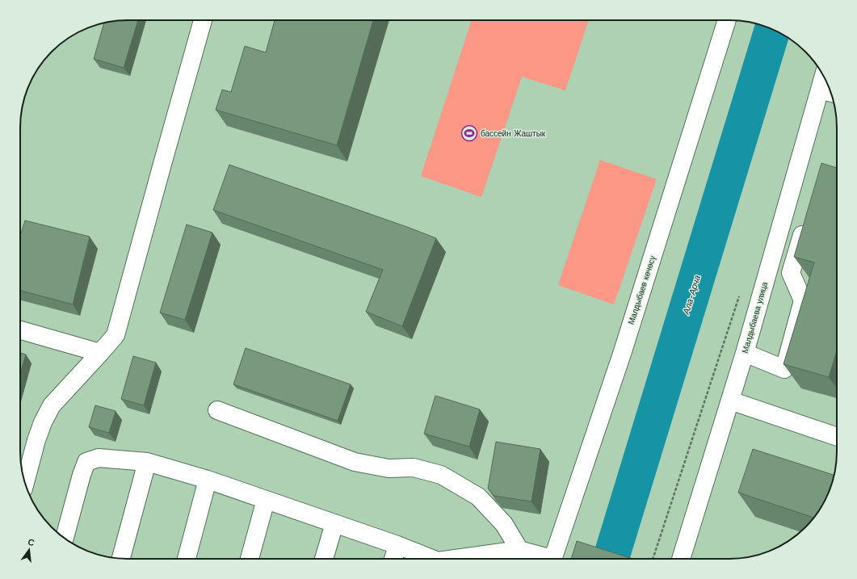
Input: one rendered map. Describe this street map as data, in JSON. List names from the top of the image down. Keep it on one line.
{"streets":{"street":["Малдыбаев көчөсү","Малдыбаева улица"]},"water":["Ала-Арча"],"places":{"sports":["бассейн Жаштык"]},"north":"top"}
